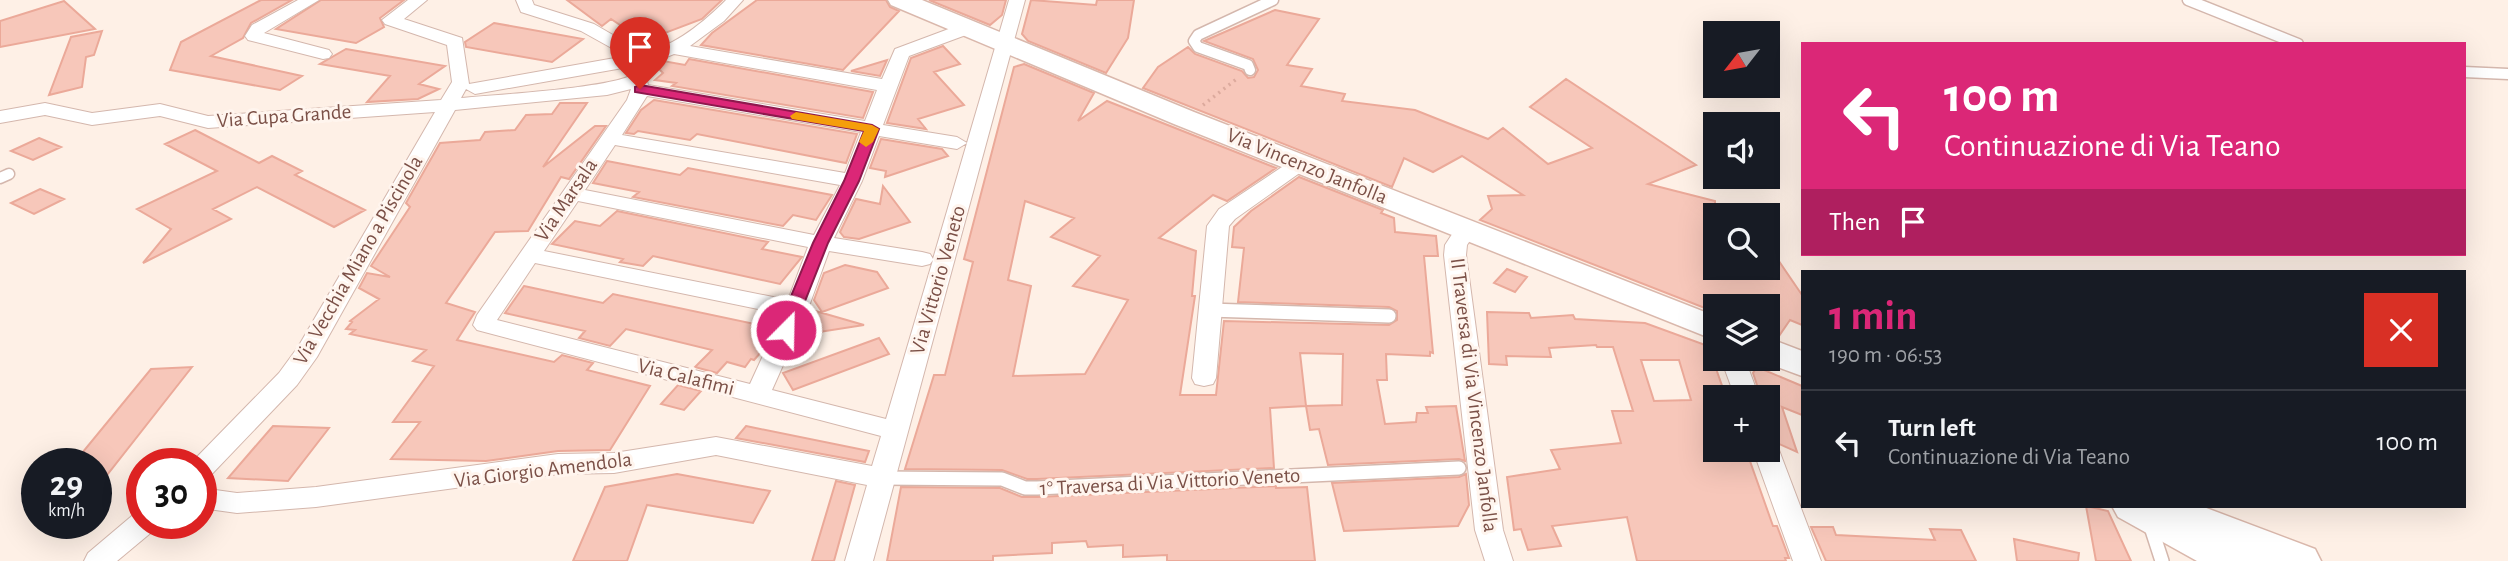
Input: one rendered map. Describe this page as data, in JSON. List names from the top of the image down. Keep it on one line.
{"streets":{"main road":["Via Vincenzo Janfolla"],"street":["Via Cupa Grande","Via Marsala","Via Vecchia Miano a Piscinola","Via Vittorio Veneto","Via Calafimi","II Traversa di Via Vincenzo Janfolla","Via Giorgio Amendola"],"lane":["1° Traversa di Via Vittorio Veneto"]},"crossings":[["Via Cupa Grande","Via Vecchia Miano a Piscinola"],["Via Vincenzo Janfolla","Via Vittorio Veneto"],["Via Vincenzo Janfolla","II Traversa di Via Vincenzo Janfolla"],["Via Marsala","Via Calafimi"],["Via Vittorio Veneto","Via Calafimi"],["Via Vittorio Veneto","Via Giorgio Amendola"],["Via Vittorio Veneto","1° Traversa di Via Vittorio Veneto"],["Via Giorgio Amendola","1° Traversa di Via Vittorio Veneto"]],"north":"bottom left","page":{"map_buttons":"+","turn":["100 m","Continuazione di Via Teano"],"then":"Then","heading":["1 min","190 m · 06:53"],"list":[{"name":"Turn left","note":"Continuazione di Via Teano","value":"100 m"}],"speed":"29 km/h","limit":"30"}}
